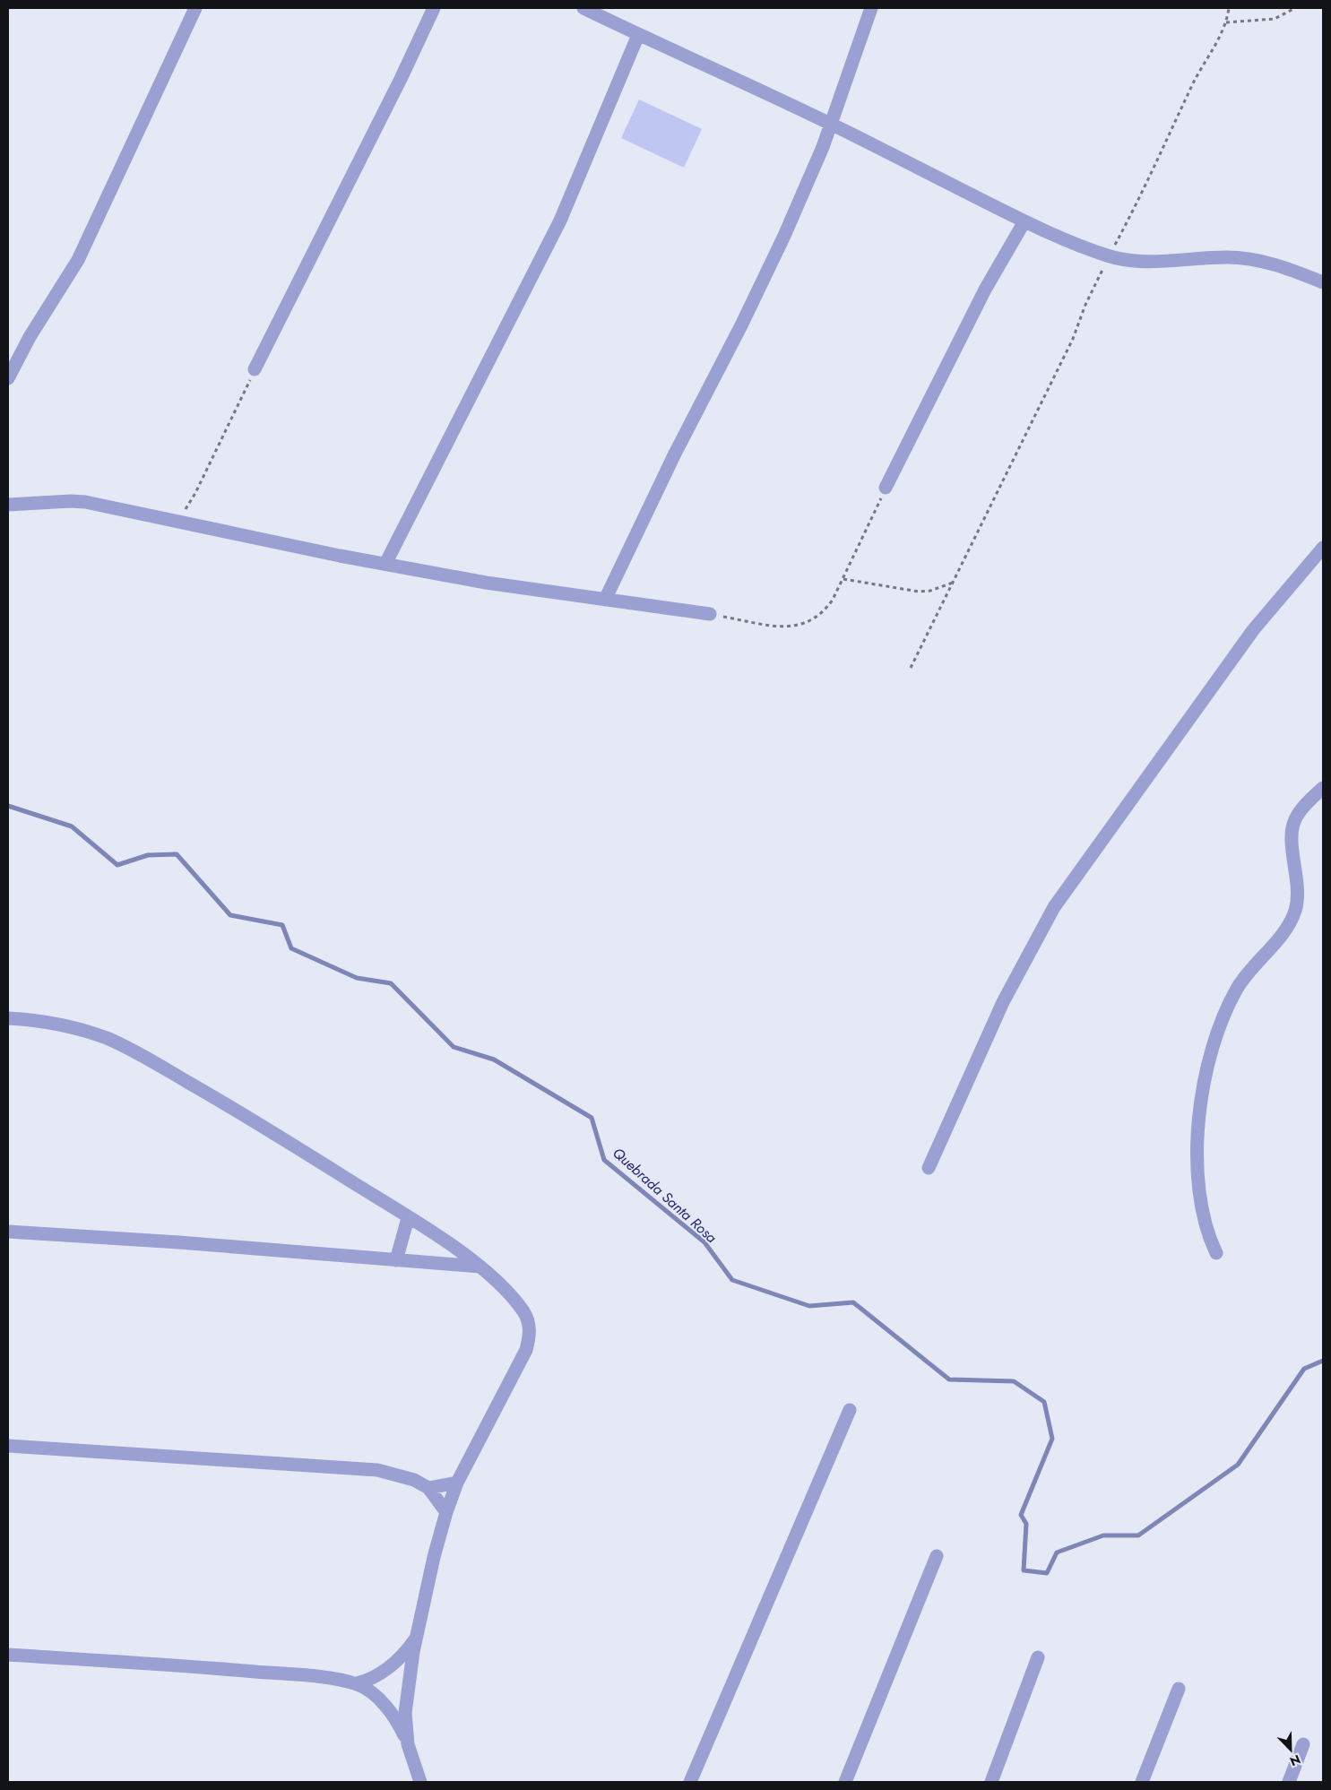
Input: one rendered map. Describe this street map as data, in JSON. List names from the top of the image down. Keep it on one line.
{"water":["Quebrada Santa Rosa"],"north":"bottom right"}
